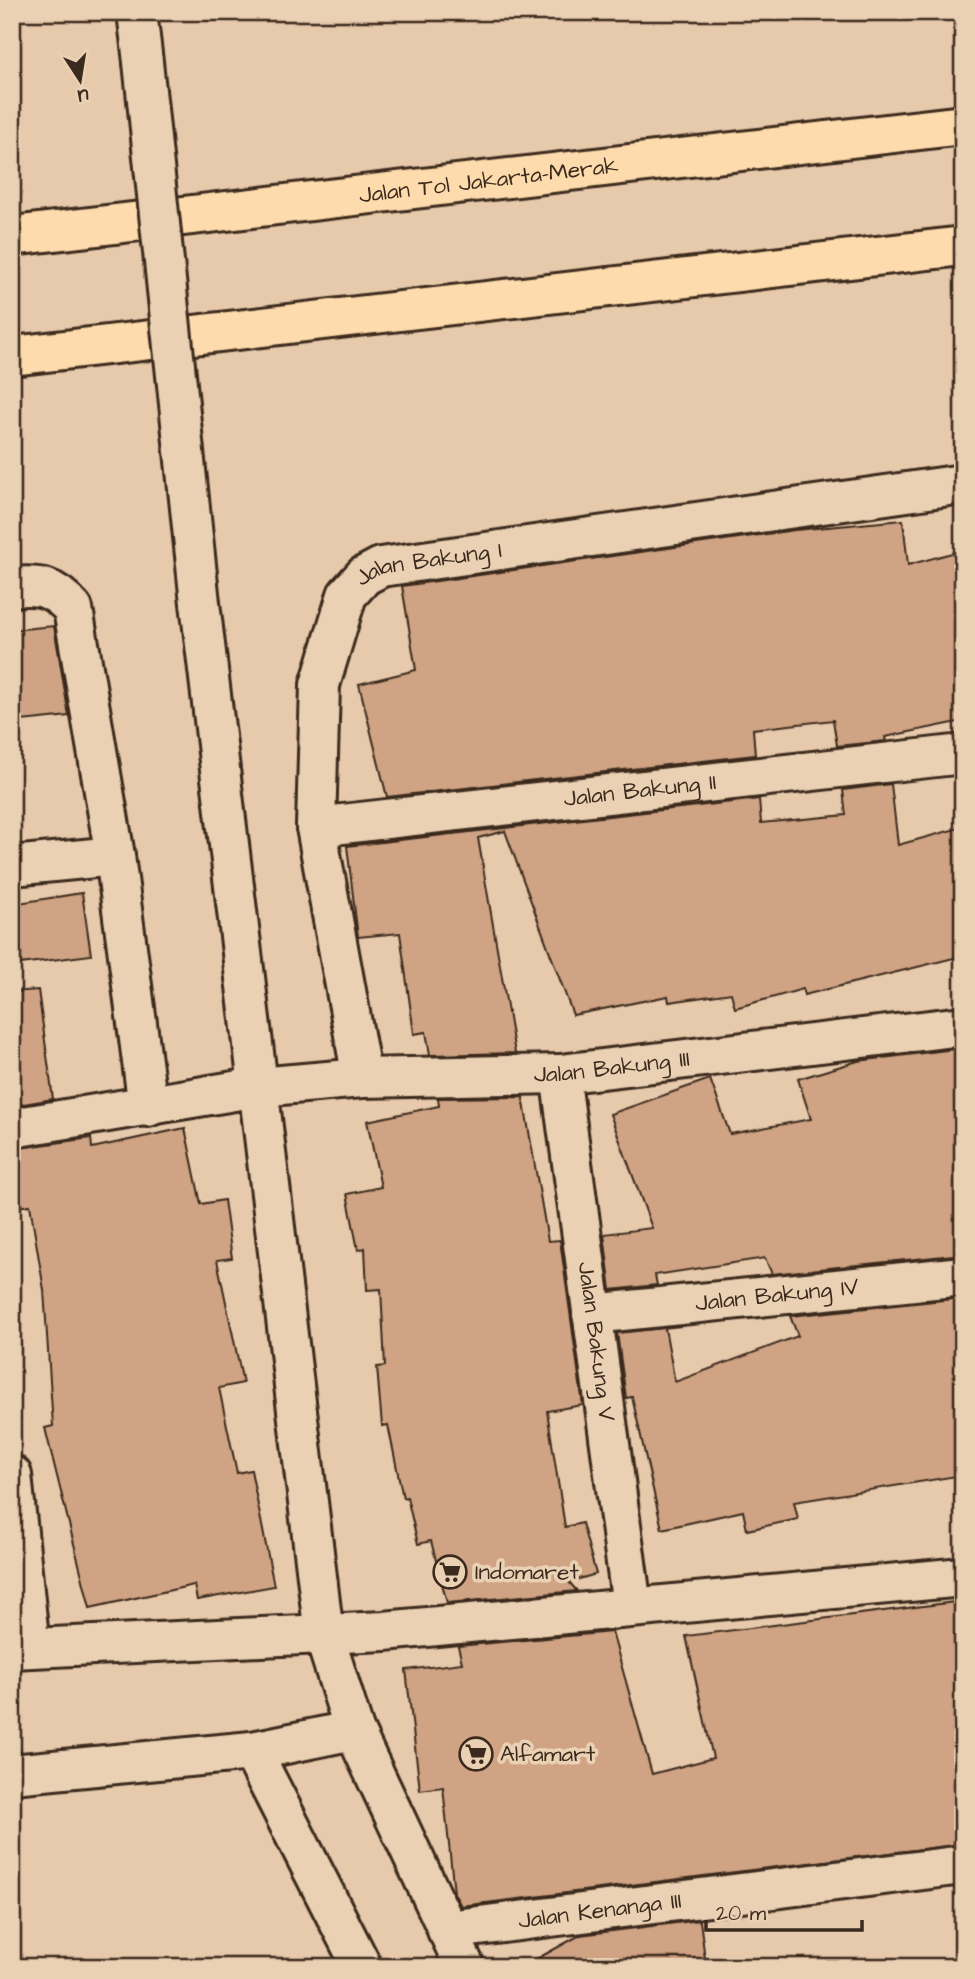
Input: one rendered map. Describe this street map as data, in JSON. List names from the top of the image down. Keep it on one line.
{"streets":{"highway":["Jalan Tol Jakarta–Merak"],"street":["Jalan Bakung I","Jalan Bakung II","Jalan Bakung III","Jalan Bakung IV","Jalan Bakung V","Jalan Kenanga III"]},"crossings":[["Jalan Bakung I","Jalan Bakung II"],["Jalan Bakung I","Jalan Bakung III"],["Jalan Bakung III","Jalan Bakung V"],["Jalan Bakung IV","Jalan Bakung V"]],"places":{"supermarket":["Indomaret","Alfamart"]},"scale_bar":"20 m","north":"bottom"}
